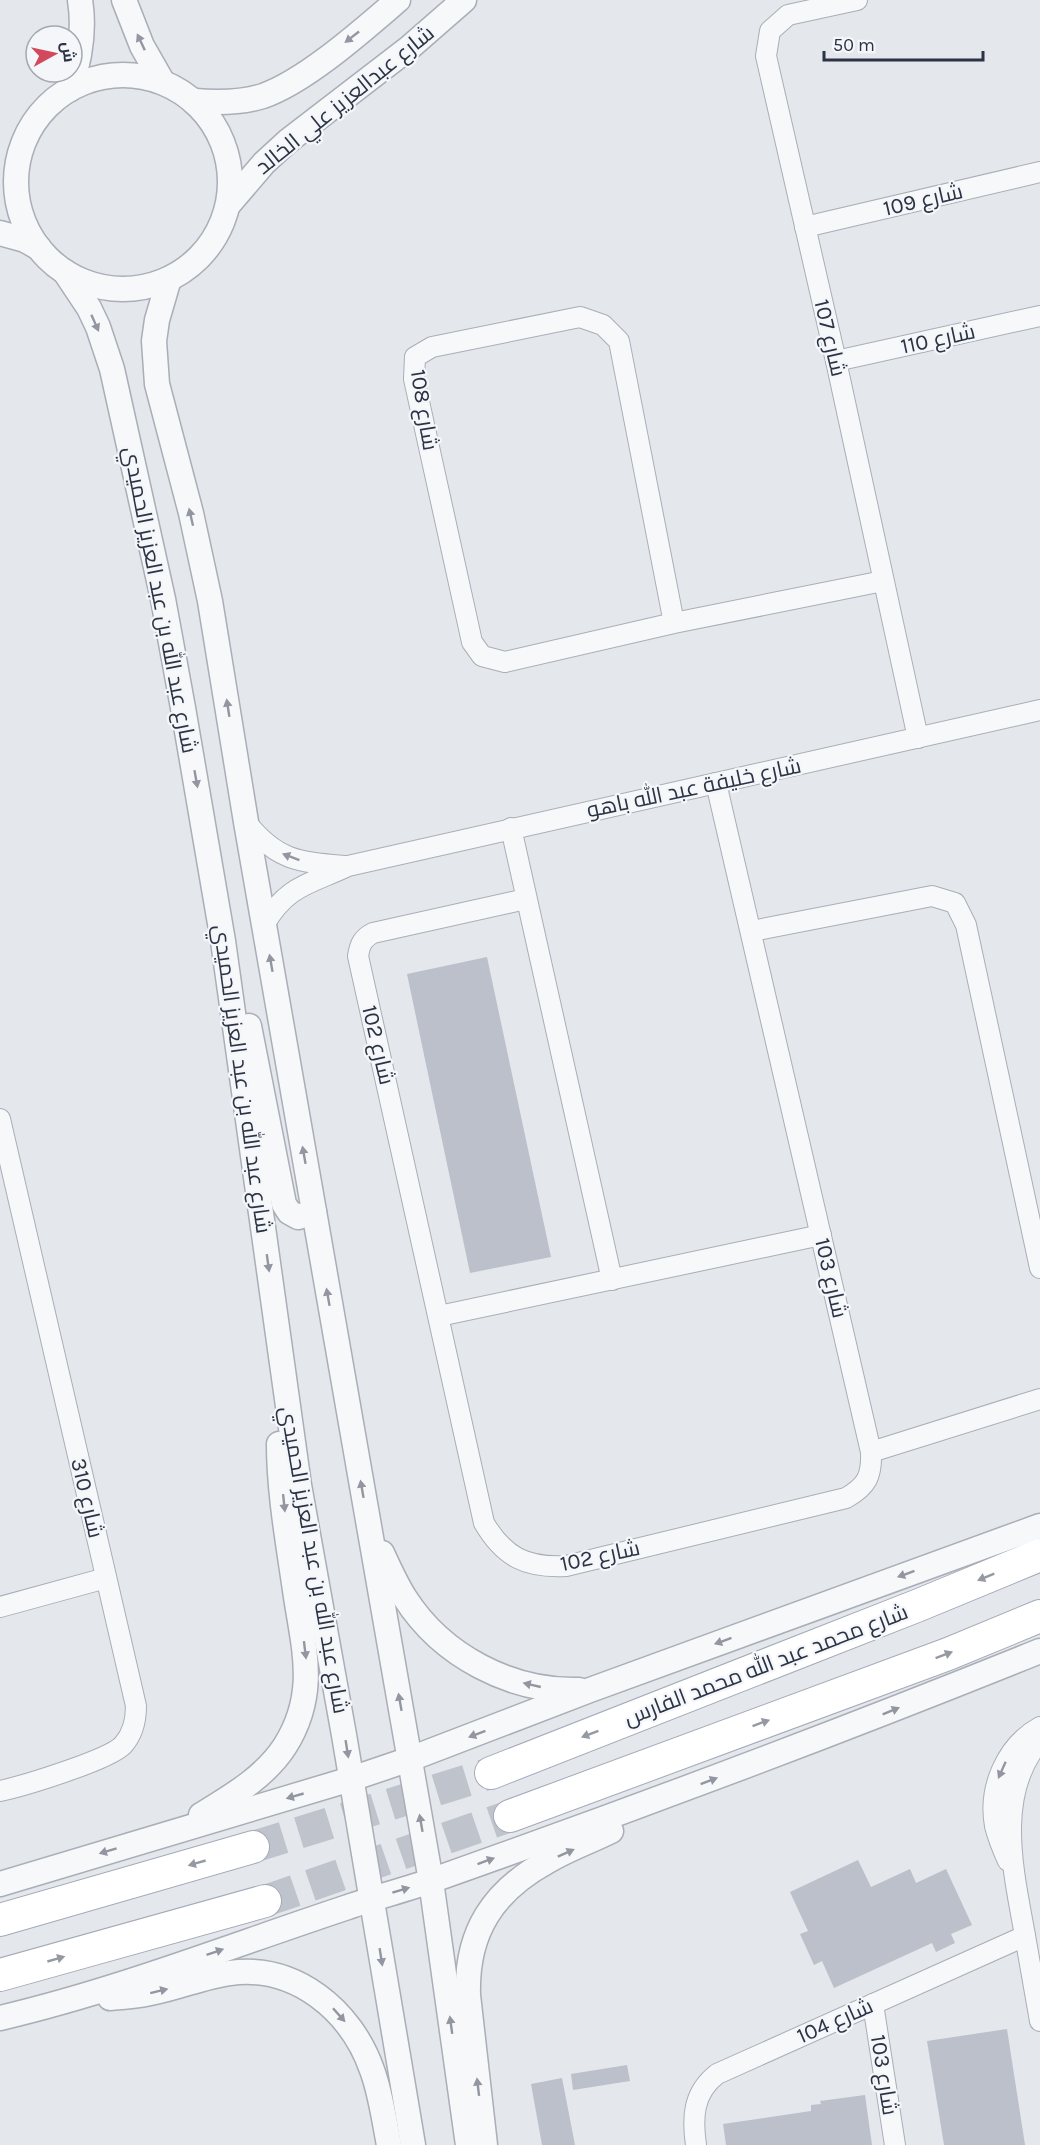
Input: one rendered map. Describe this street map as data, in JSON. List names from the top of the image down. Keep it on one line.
{"streets":{"main road":["شارع محمد عبد الله محمد الفارس"],"street":["شارع عبدالعزيز علي الخالد","شارع 109","شارع 107","شارع 110","شارع 108","شارع عبد الله بن عبد العزيز الحميدي","شارع خليفة عبد الله باهو","شارع 102","شارع 103","شارع 310","شارع 104"]},"crossings":[["شارع 109","شارع 107"],["شارع 107","شارع 110"],["شارع 107","شارع 108"],["شارع 107","شارع خليفة عبد الله باهو"],["شارع عبد الله بن عبد العزيز الحميدي","شارع خليفة عبد الله باهو"],["شارع خليفة عبد الله باهو","شارع 103"],["شارع 102","شارع 103"],["شارع 103","شارع 104"]],"scale_bar":"50 m","north":"right"}
